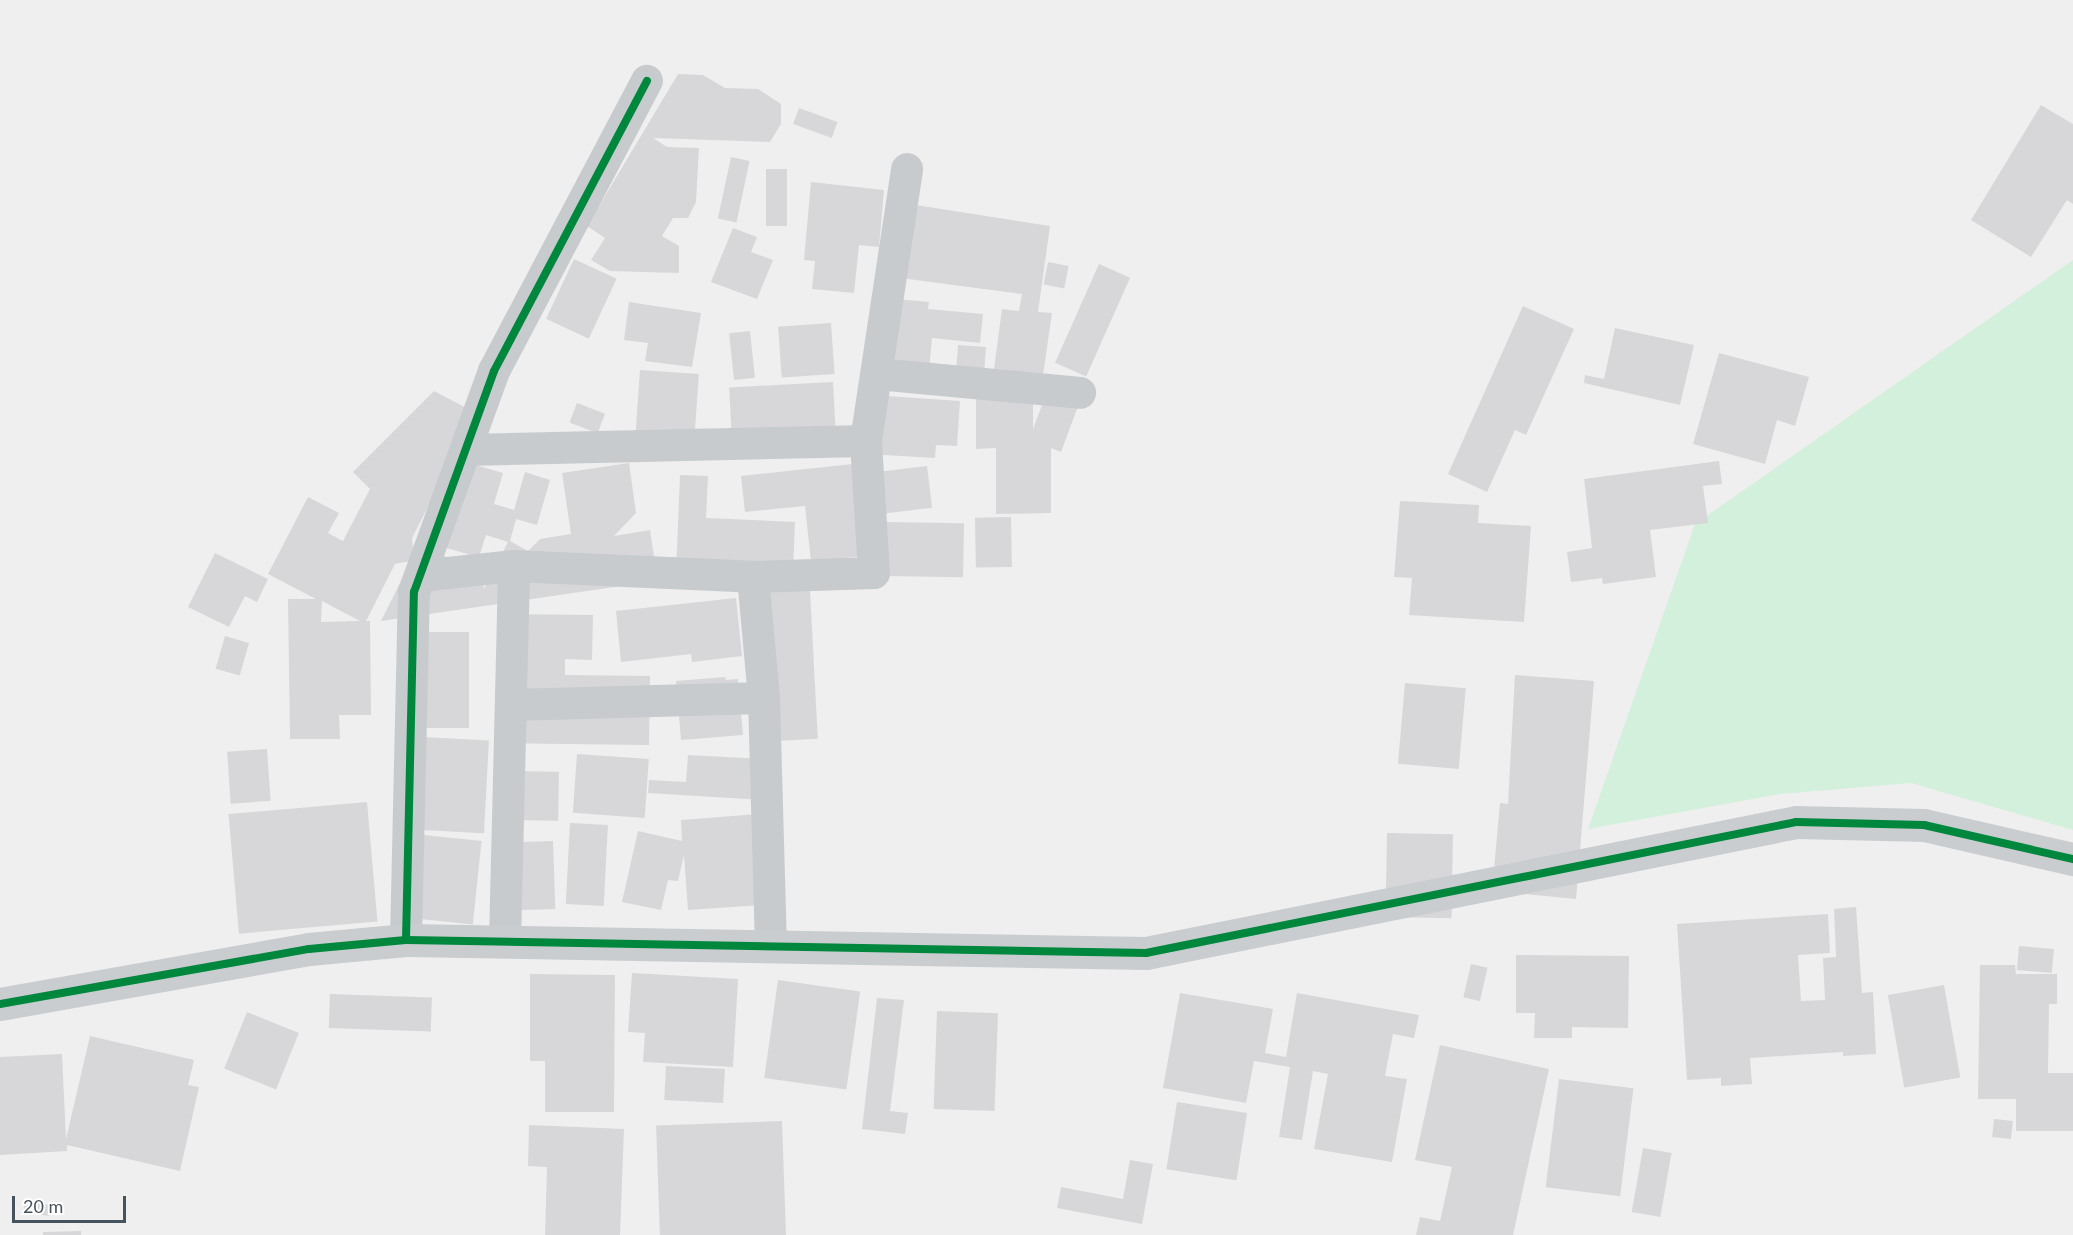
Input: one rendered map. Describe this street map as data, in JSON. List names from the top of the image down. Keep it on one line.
{"scale_bar":"20 m"}
